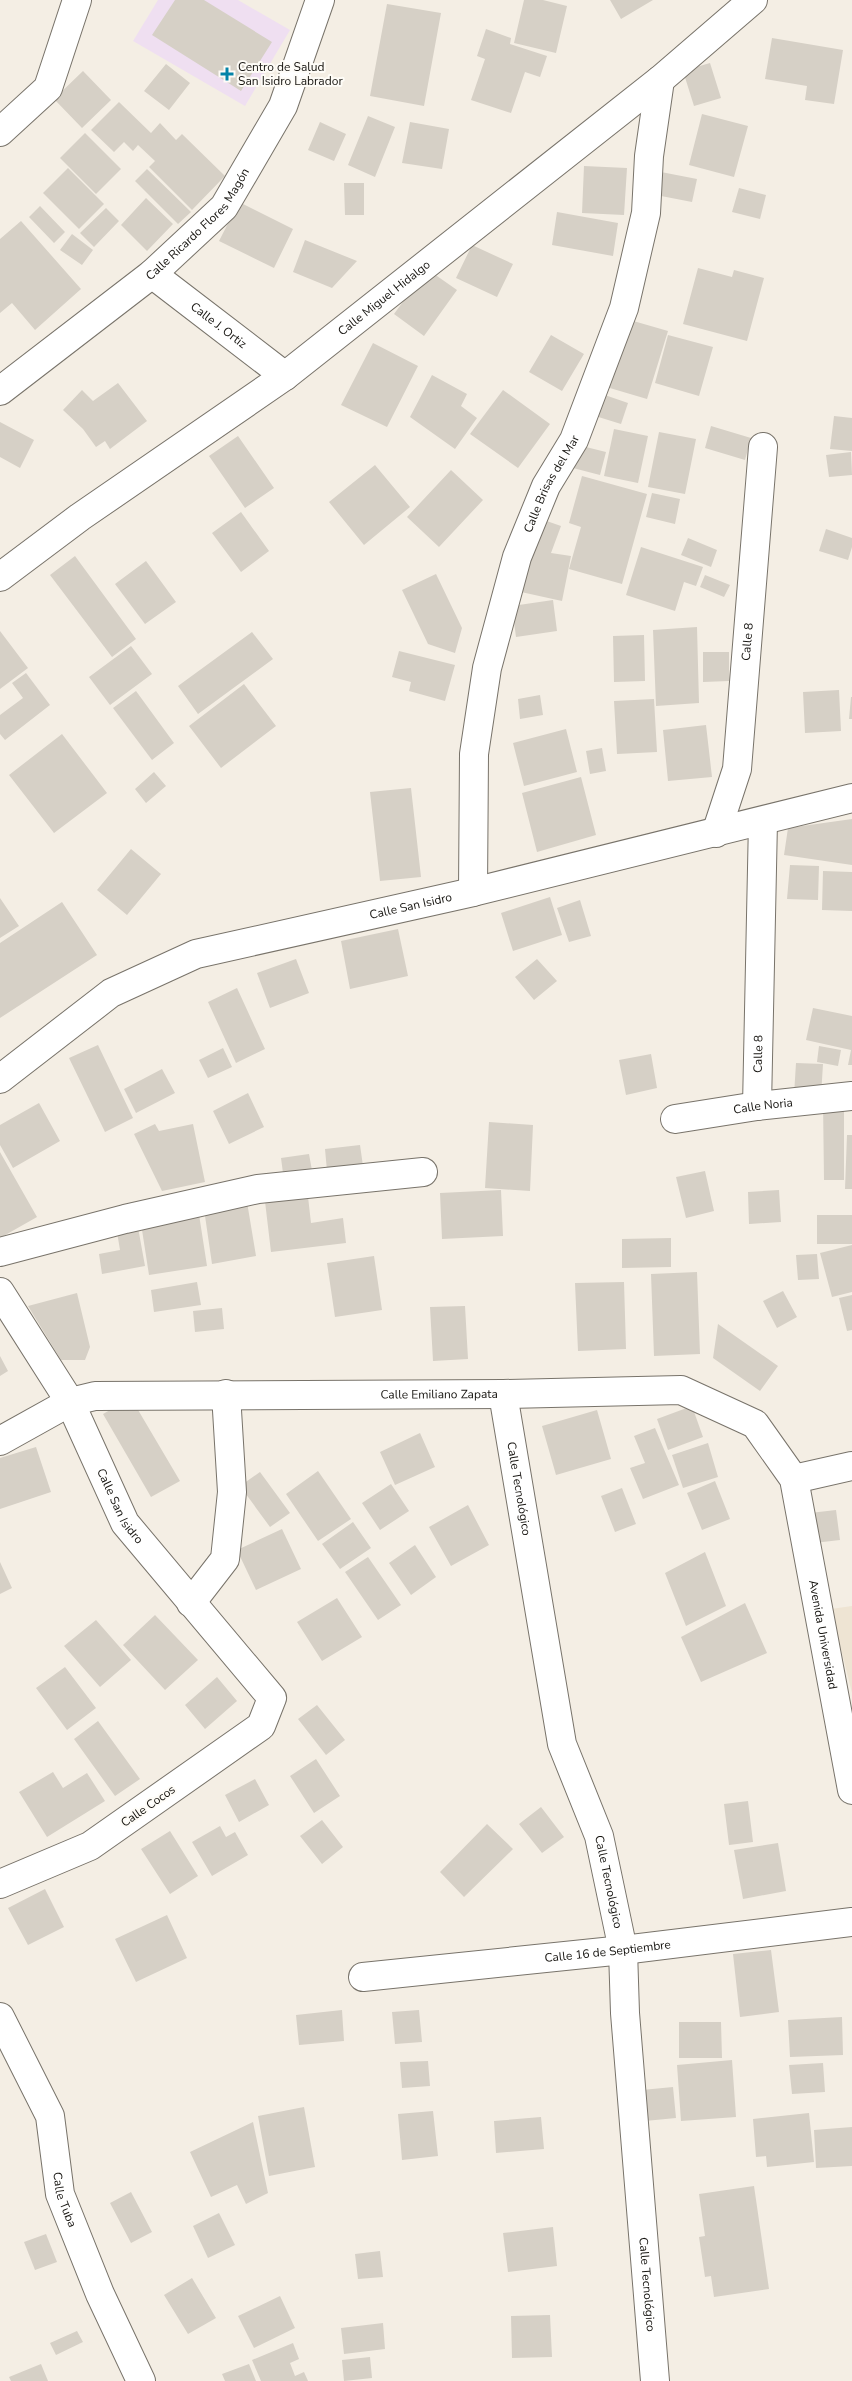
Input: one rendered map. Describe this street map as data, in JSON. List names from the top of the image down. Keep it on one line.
{"streets":{"street":["Calle Ricardo Flores Magón","Calle Miguel Hidalgo","Calle J. Ortiz","Calle Brisas del Mar","Calle 8","Calle San Isidro","Calle Noria","Calle Emiliano Zapata","Calle Tecnológico","Avenida Universidad","Calle Cocos","Calle 16 de Septiembre","Calle Tuba"]},"crossings":[["Calle Ricardo Flores Magón","Calle J. Ortiz"],["Calle Miguel Hidalgo","Calle J. Ortiz"],["Calle Miguel Hidalgo","Calle Brisas del Mar"],["Calle Brisas del Mar","Calle San Isidro"],["Calle 8","Calle San Isidro"],["Calle 8","Calle Noria"],["Calle San Isidro","Calle Emiliano Zapata"],["Calle San Isidro","Calle Cocos"],["Calle Emiliano Zapata","Calle Tecnológico"],["Calle Emiliano Zapata","Avenida Universidad"],["Calle Tecnológico","Calle 16 de Septiembre"]],"places":{"health":["Centro de Salud San Isidro Labrador"]}}
